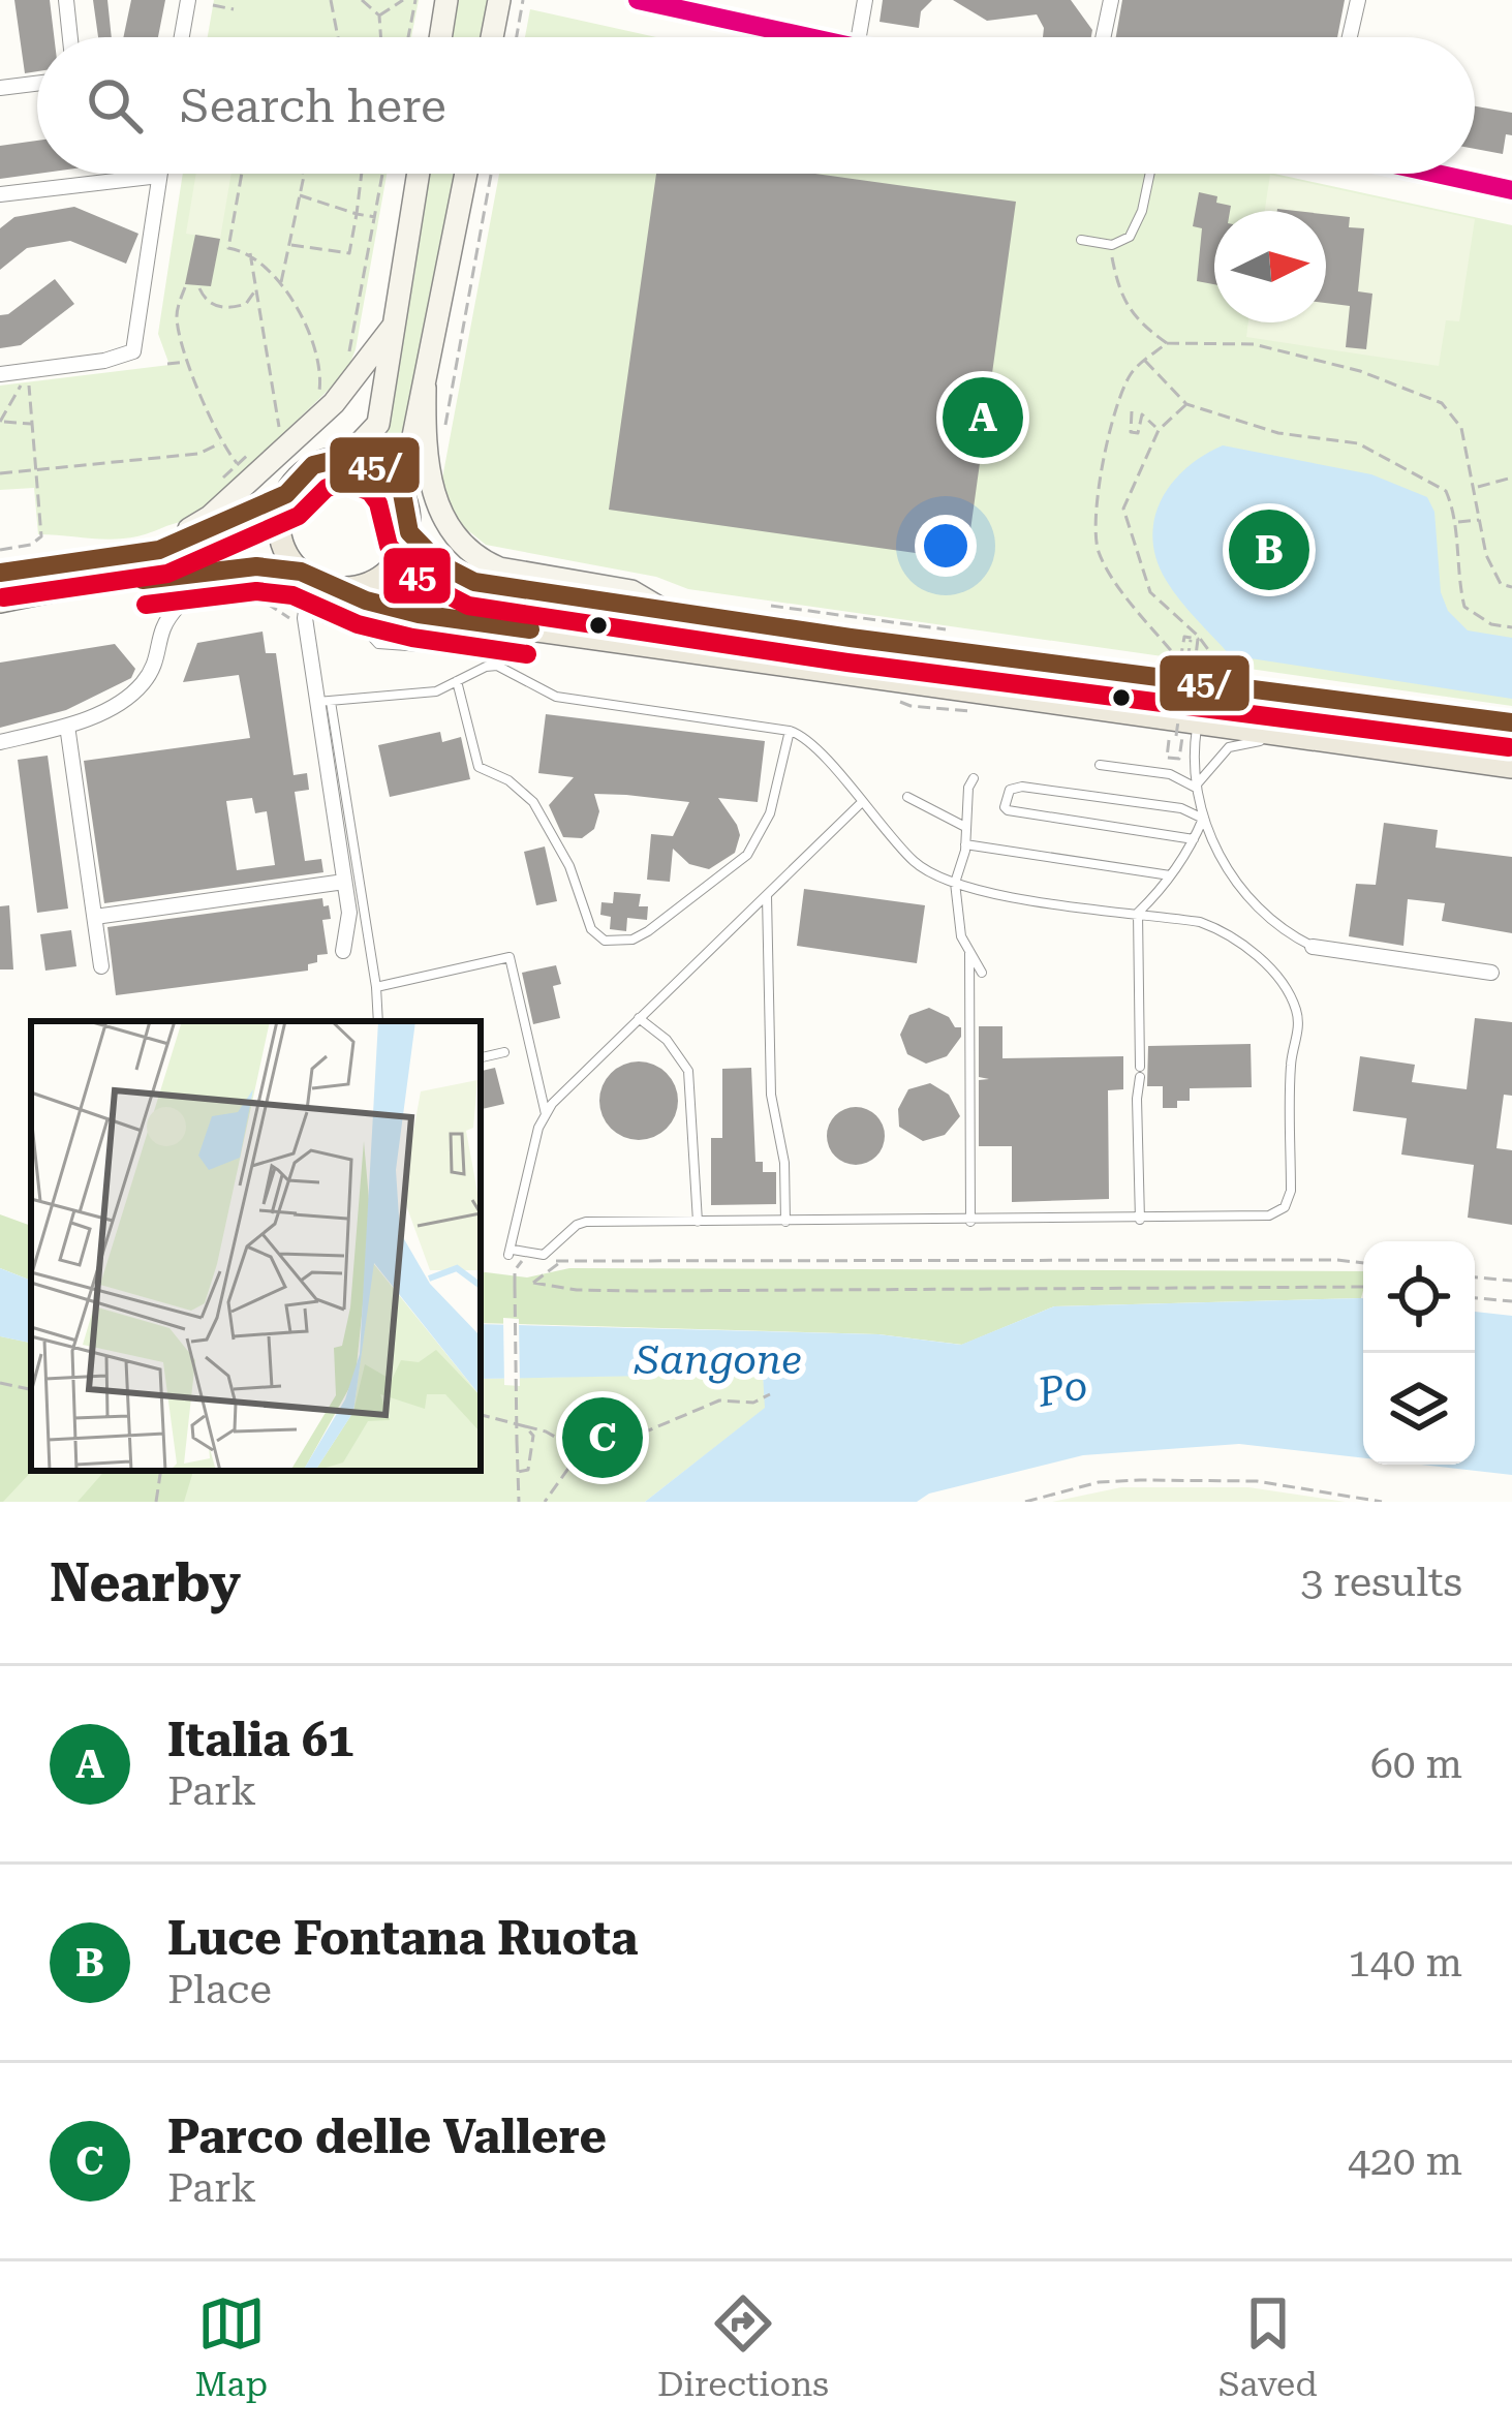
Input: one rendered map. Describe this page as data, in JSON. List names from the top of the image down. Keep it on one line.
{"water":["Sangone","Po"],"lines":["transit line 45/","transit line 45"],"north":"right","page":{"search":"Search here","pins":["A","B","C"],"heading":["Nearby","3 results"],"list":[{"mark":"A","name":"Italia 61","note":"Park","value":"60 m"},{"mark":"B","name":"Luce Fontana Ruota","note":"Place","value":"140 m"},{"mark":"C","name":"Parco delle Vallere","note":"Park","value":"420 m"}],"nav":["Map","Directions","Saved"]}}
